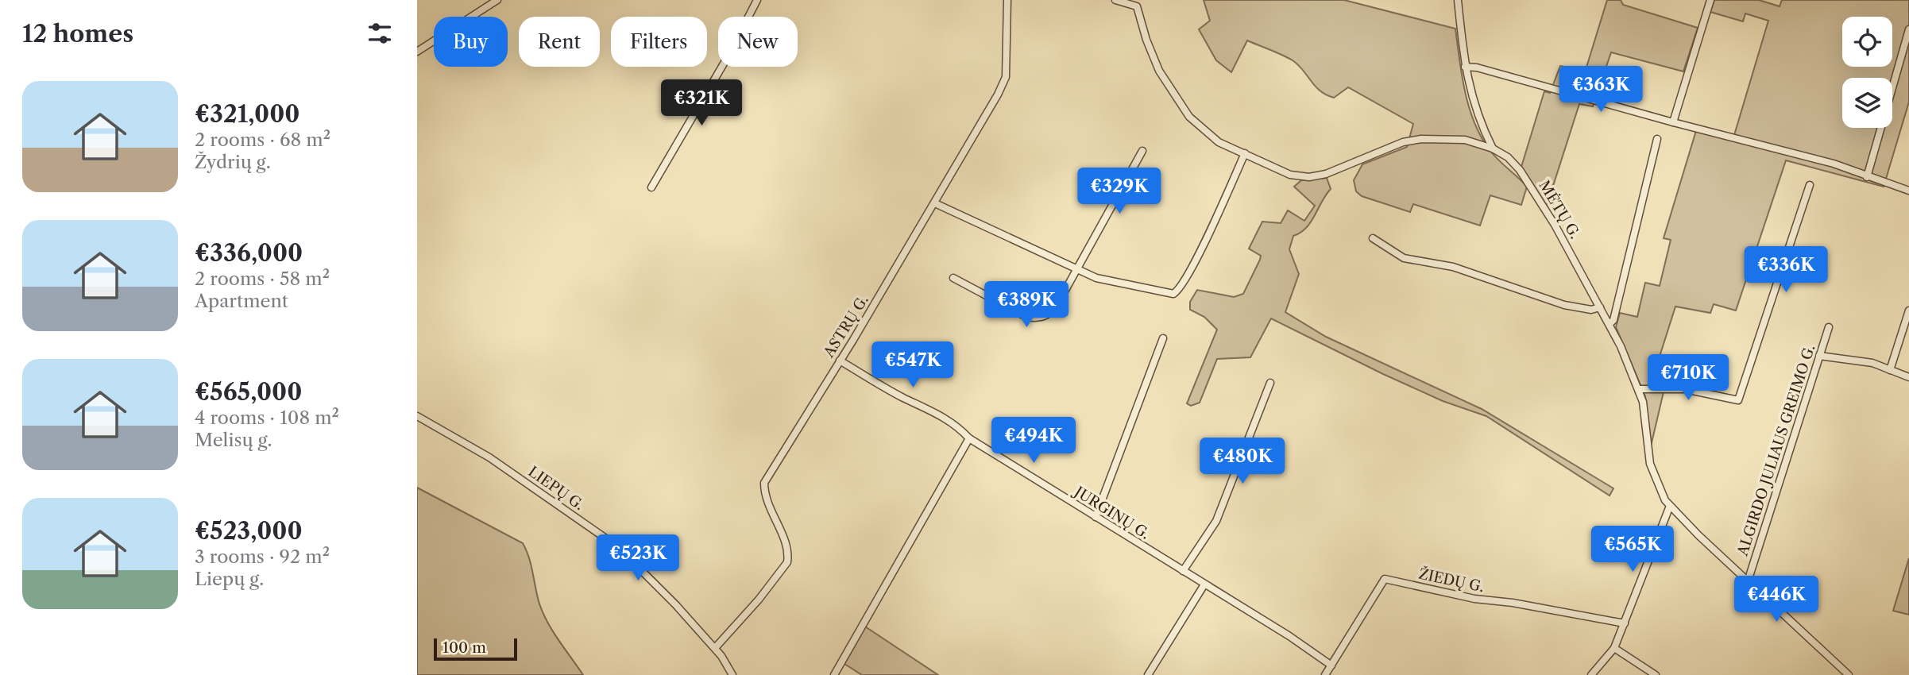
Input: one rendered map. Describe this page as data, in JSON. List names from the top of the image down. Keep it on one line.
{"streets":{"street":["MĖTŲ G.","ASTRŲ G.","ALGIRDO JULIAUS GREIMO G.","LIEPŲ G.","JURGINŲ G.","ŽIEDŲ G."]},"crossings":[["MĖTŲ G.","ALGIRDO JULIAUS GREIMO G."],["ASTRŲ G.","LIEPŲ G."],["ASTRŲ G.","JURGINŲ G."],["JURGINŲ G.","ŽIEDŲ G."]],"scale_bar":"100 m","page":{"heading":"12 homes","chip":["Buy","Rent","Filters","New"],"price":["€363K","€321K","€329K","€336K","€389K","€547K","€710K","€494K","€480K","€565K","€523K","€446K"],"list":[{"name":"€321,000","note":"2 rooms · 68 m² · Žydrių g."},{"name":"€336,000","note":"2 rooms · 58 m² · Apartment"},{"name":"€565,000","note":"4 rooms · 108 m² · Melisų g."},{"name":"€523,000","note":"3 rooms · 92 m² · Liepų g."}],"scale":"100 m"}}
